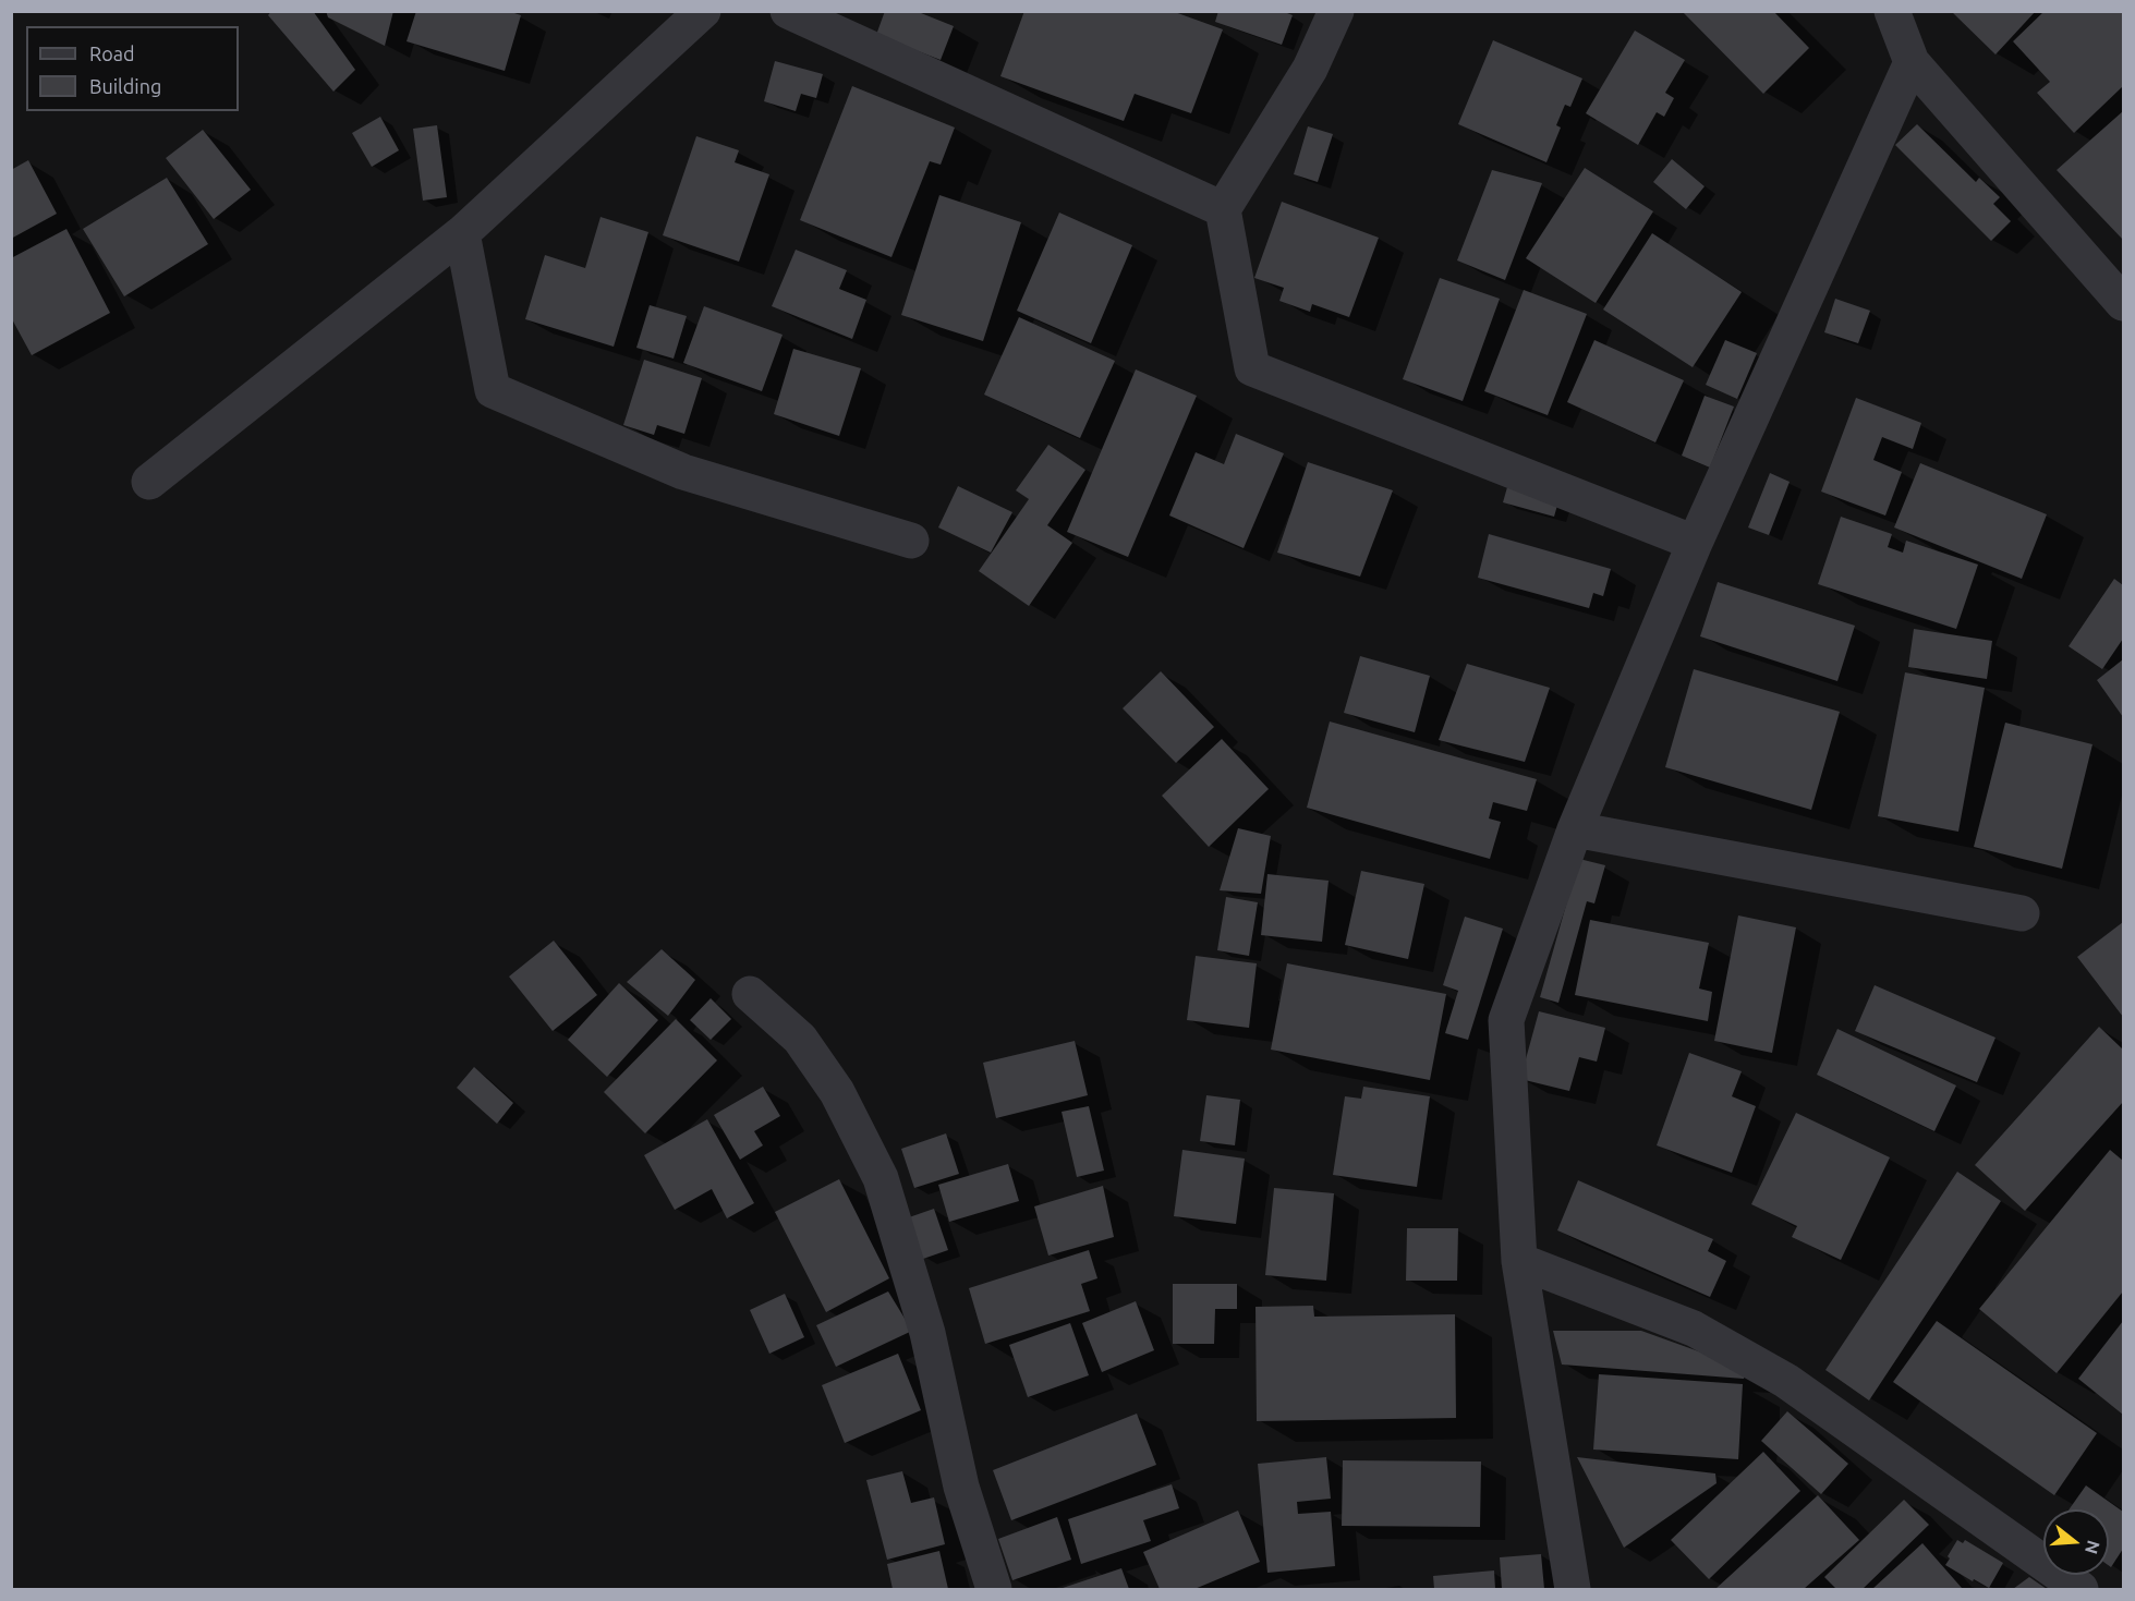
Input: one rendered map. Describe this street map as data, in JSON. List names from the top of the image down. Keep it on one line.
{"legend":["Road","Building"],"north":"right"}
